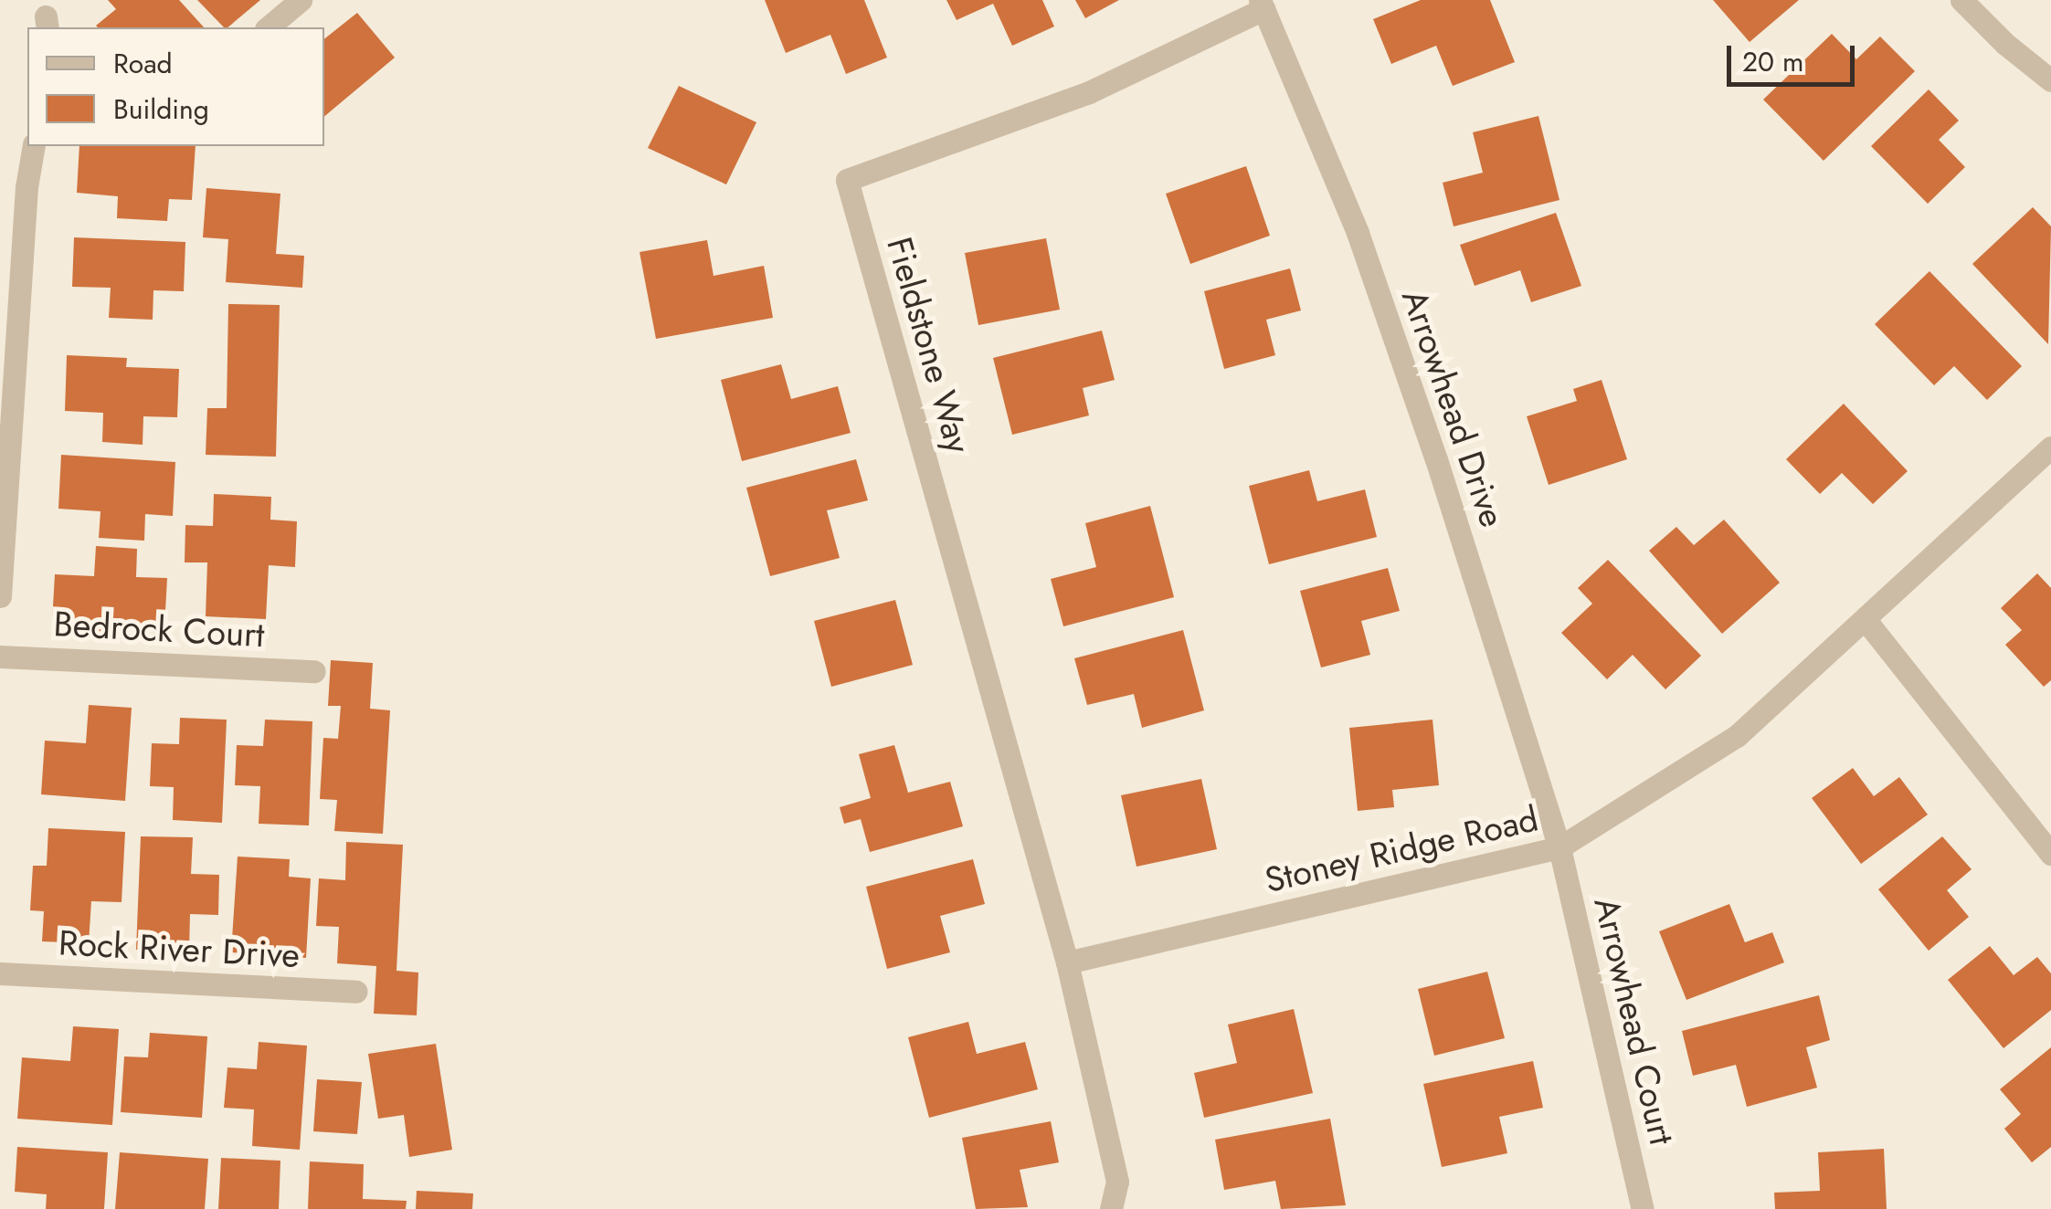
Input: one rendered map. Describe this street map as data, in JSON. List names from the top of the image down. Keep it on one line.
{"streets":{"street":["Fieldstone Way","Arrowhead Drive","Bedrock Court","Stoney Ridge Road","Rock River Drive","Arrowhead Court"]},"crossings":[["Fieldstone Way","Arrowhead Drive"],["Fieldstone Way","Stoney Ridge Road"],["Arrowhead Drive","Stoney Ridge Road"],["Arrowhead Drive","Arrowhead Court"],["Stoney Ridge Road","Arrowhead Court"]],"legend":["Road","Building"],"scale_bar":"20 m"}
